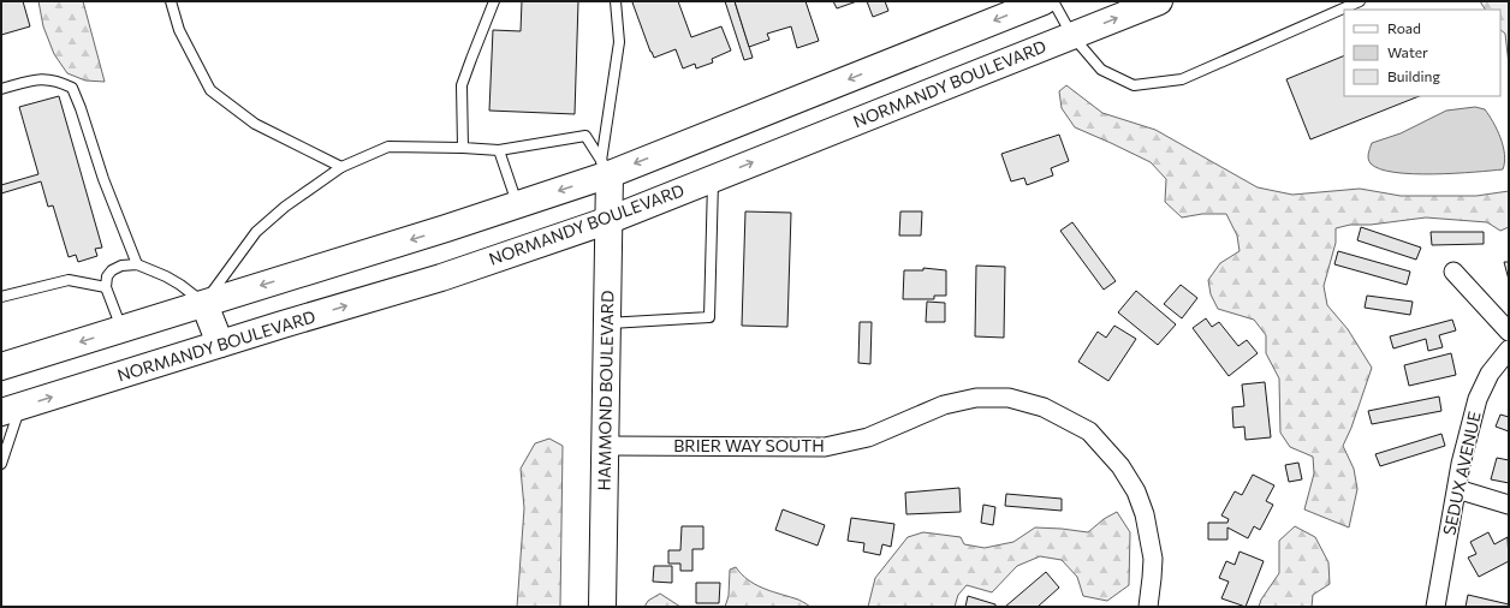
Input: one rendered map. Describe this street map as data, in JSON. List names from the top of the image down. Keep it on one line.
{"streets":{"main road":["NORMANDY BOULEVARD","HAMMOND BOULEVARD"],"street":["BRIER WAY SOUTH","SEDUX AVENUE"]},"crossings":[["NORMANDY BOULEVARD","HAMMOND BOULEVARD"],["HAMMOND BOULEVARD","BRIER WAY SOUTH"]],"legend":["Road","Water","Building"]}
